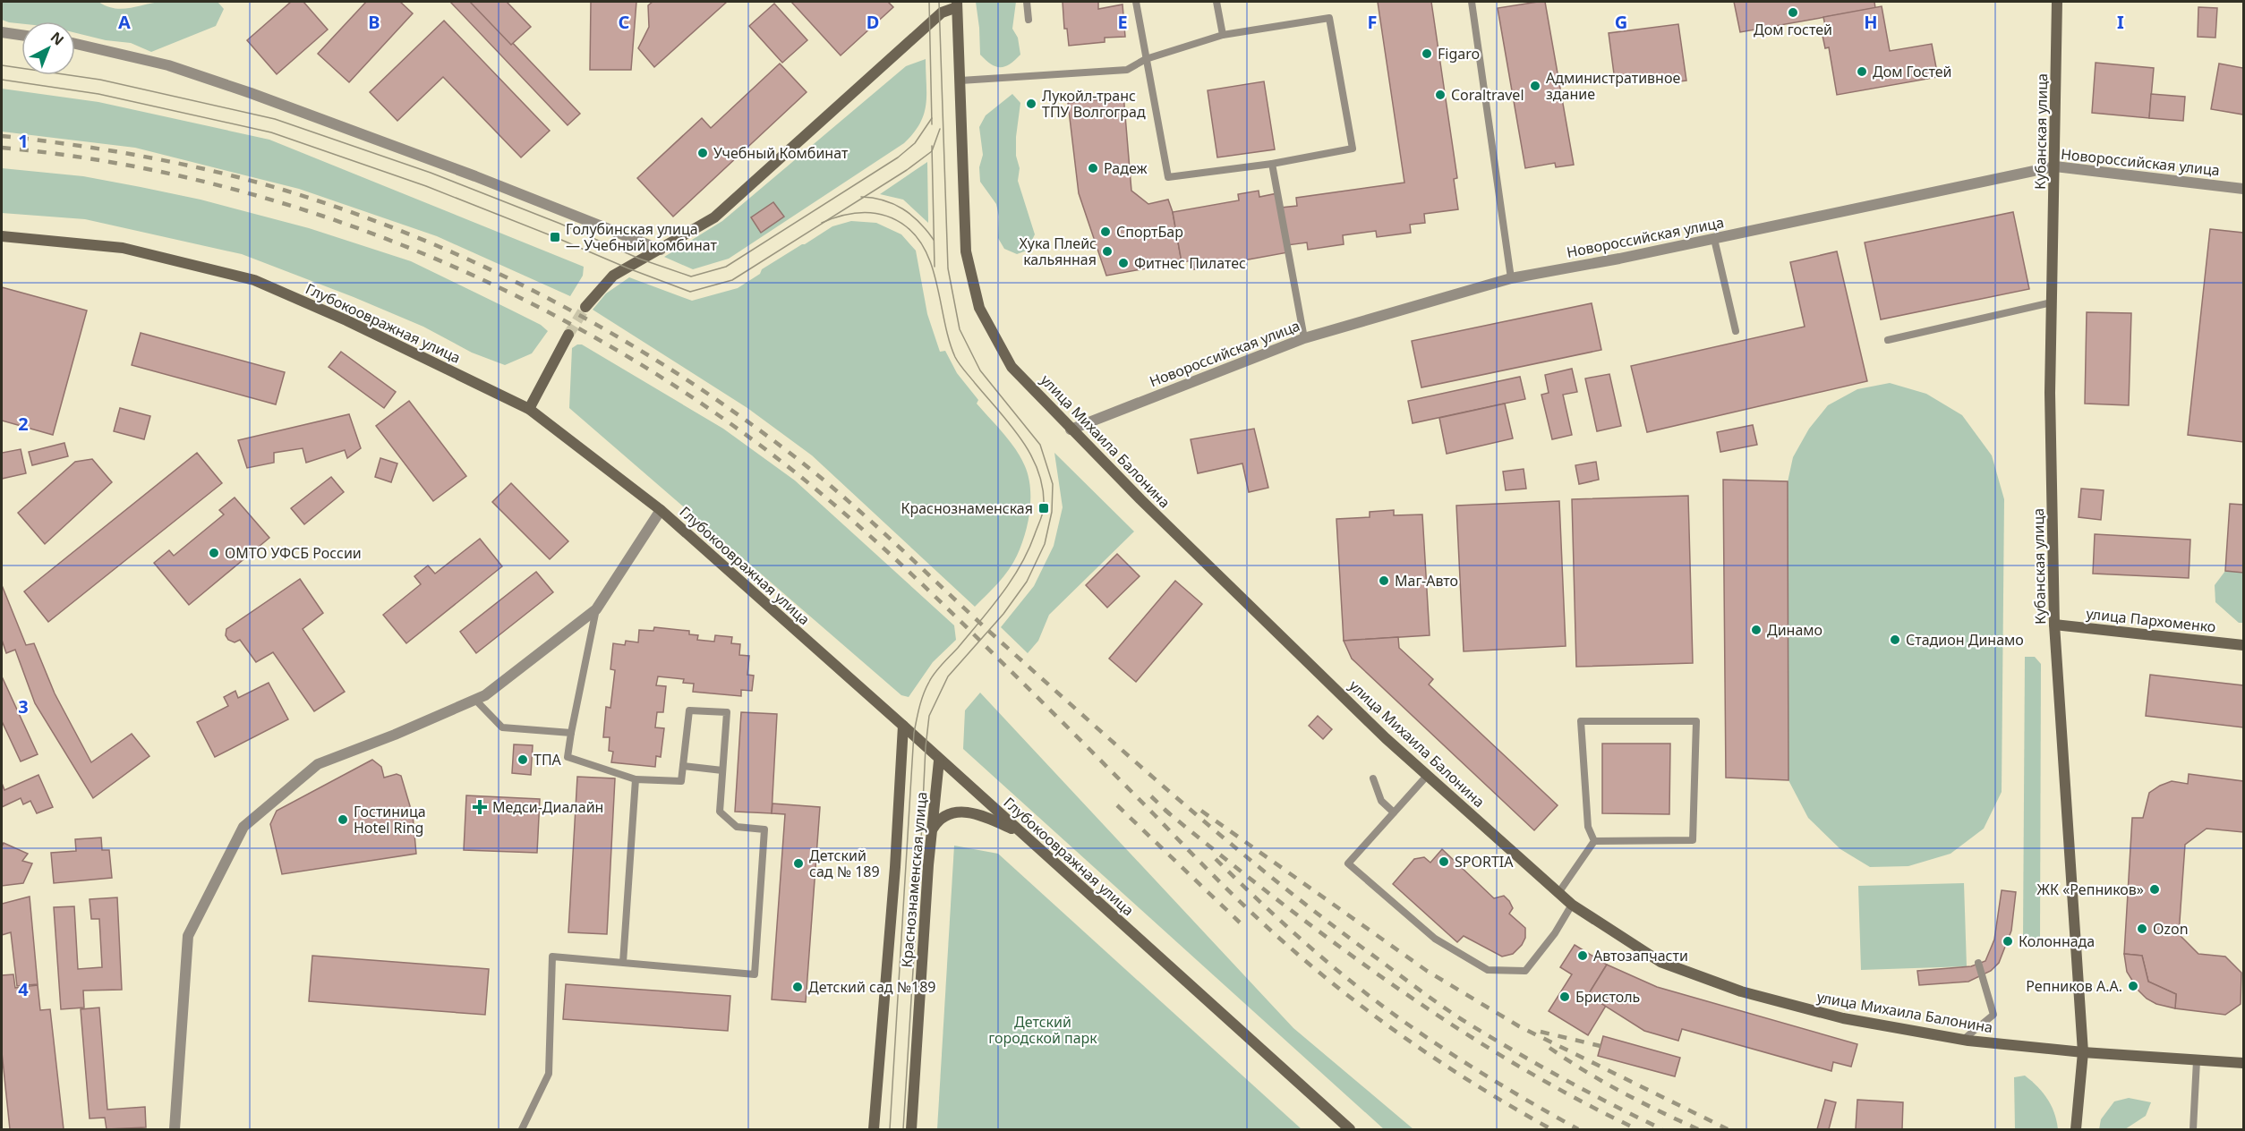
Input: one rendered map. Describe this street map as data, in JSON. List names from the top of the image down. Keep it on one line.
{"streets":{"main road":["Кубанская улица","Глубокоовражная улица","улица Михаила Балонина","улица Пархоменко","Краснознаменская улица"],"street":["Новороссийская улица"]},"crossings":[["Кубанская улица","Новороссийская улица"],["Кубанская улица","улица Михаила Балонина"],["Кубанская улица","улица Пархоменко"],["Новороссийская улица","улица Михаила Балонина"],["Глубокоовражная улица","Краснознаменская улица"]],"parks":["Детский городской парк"],"places":{"other":["Дом гостей","Figaro","Дом Гостей","Административное здание","Coraltravel","Лукойл-транс ТПУ Волгоград","Учебный Комбинат","Радеж","СпортБар","Хука Плейс кальянная","Фитнес Пилатес","ОМТО УФСБ России","Маг-Авто","Динамо","Стадион Динамо","ТПА","Гостиница Hotel Ring","SPORTIA","Детский сад № 189","ЖК «Репников»","Ozon","Колоннада","Автозапчасти","Репников А.А.","Детский сад №189","Бристоль"],"transit":["Голубинская улица — Учебный комбинат","Краснознаменская"],"health":["Медси-Диалайн"]},"north":"top right","grid":{"columns":["A","B","C","D","E","F","G","H","I"],"rows":["1","2","3","4"]}}
